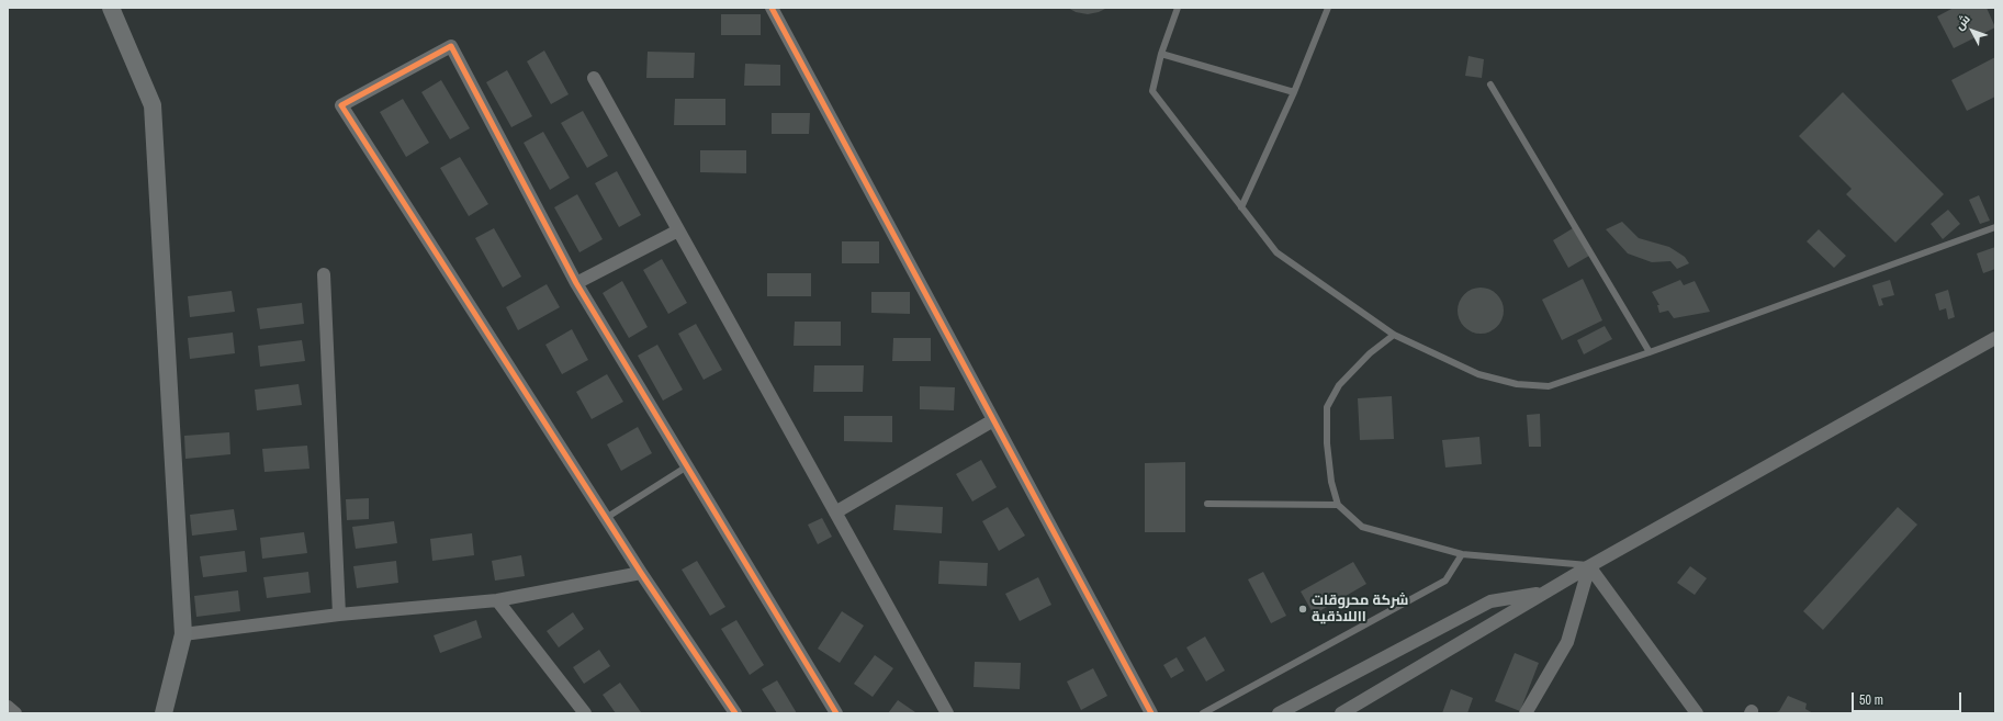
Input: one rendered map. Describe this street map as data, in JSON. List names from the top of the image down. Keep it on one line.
{"places":["شركة محروقات االلاذقية"],"scale_bar":"50 m","north":"top left"}
